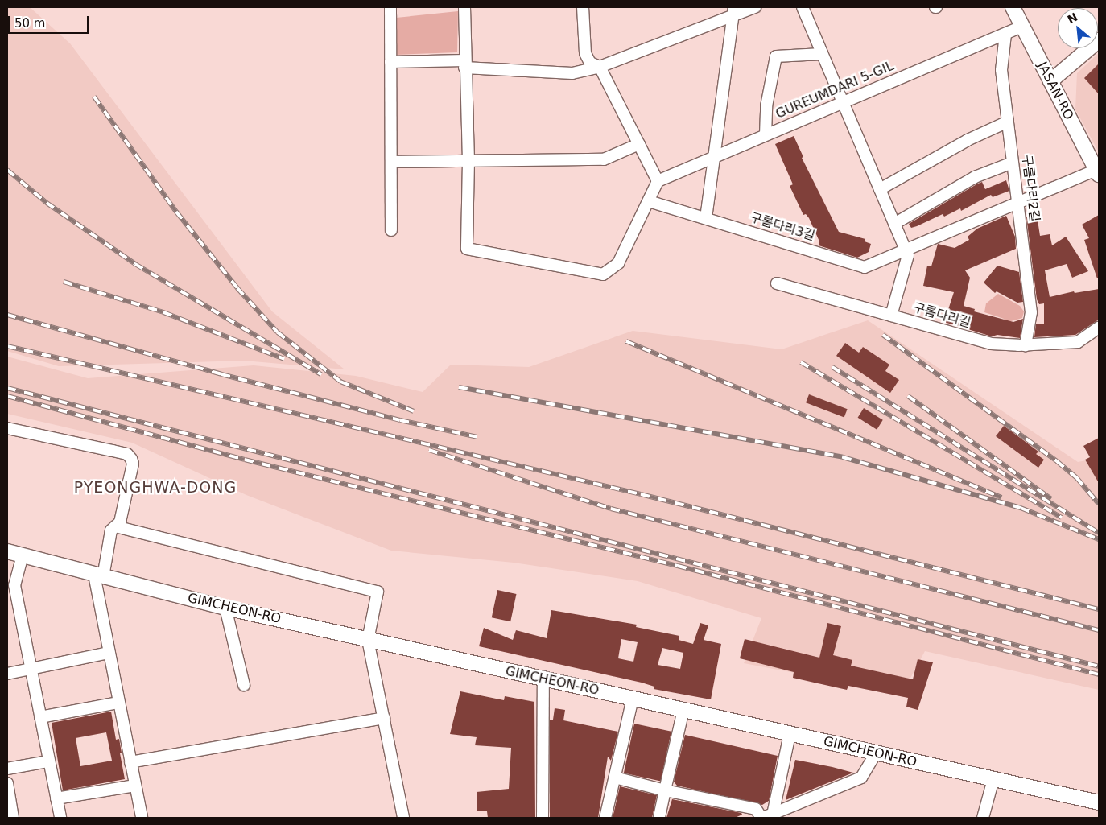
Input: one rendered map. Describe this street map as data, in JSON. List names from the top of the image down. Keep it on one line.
{"streets":{"street":["GUREUMDARI 5-GIL","JASAN-RO","구름다리2길","구름다리3길","구름다리길","GIMCHEON-RO"]},"crossings":[["GUREUMDARI 5-GIL","JASAN-RO"],["GUREUMDARI 5-GIL","구름다리2길"],["구름다리2길","구름다리3길"],["구름다리2길","구름다리길"]],"districts":["PYEONGHWA-DONG"],"scale_bar":"50 m","north":"top left"}
